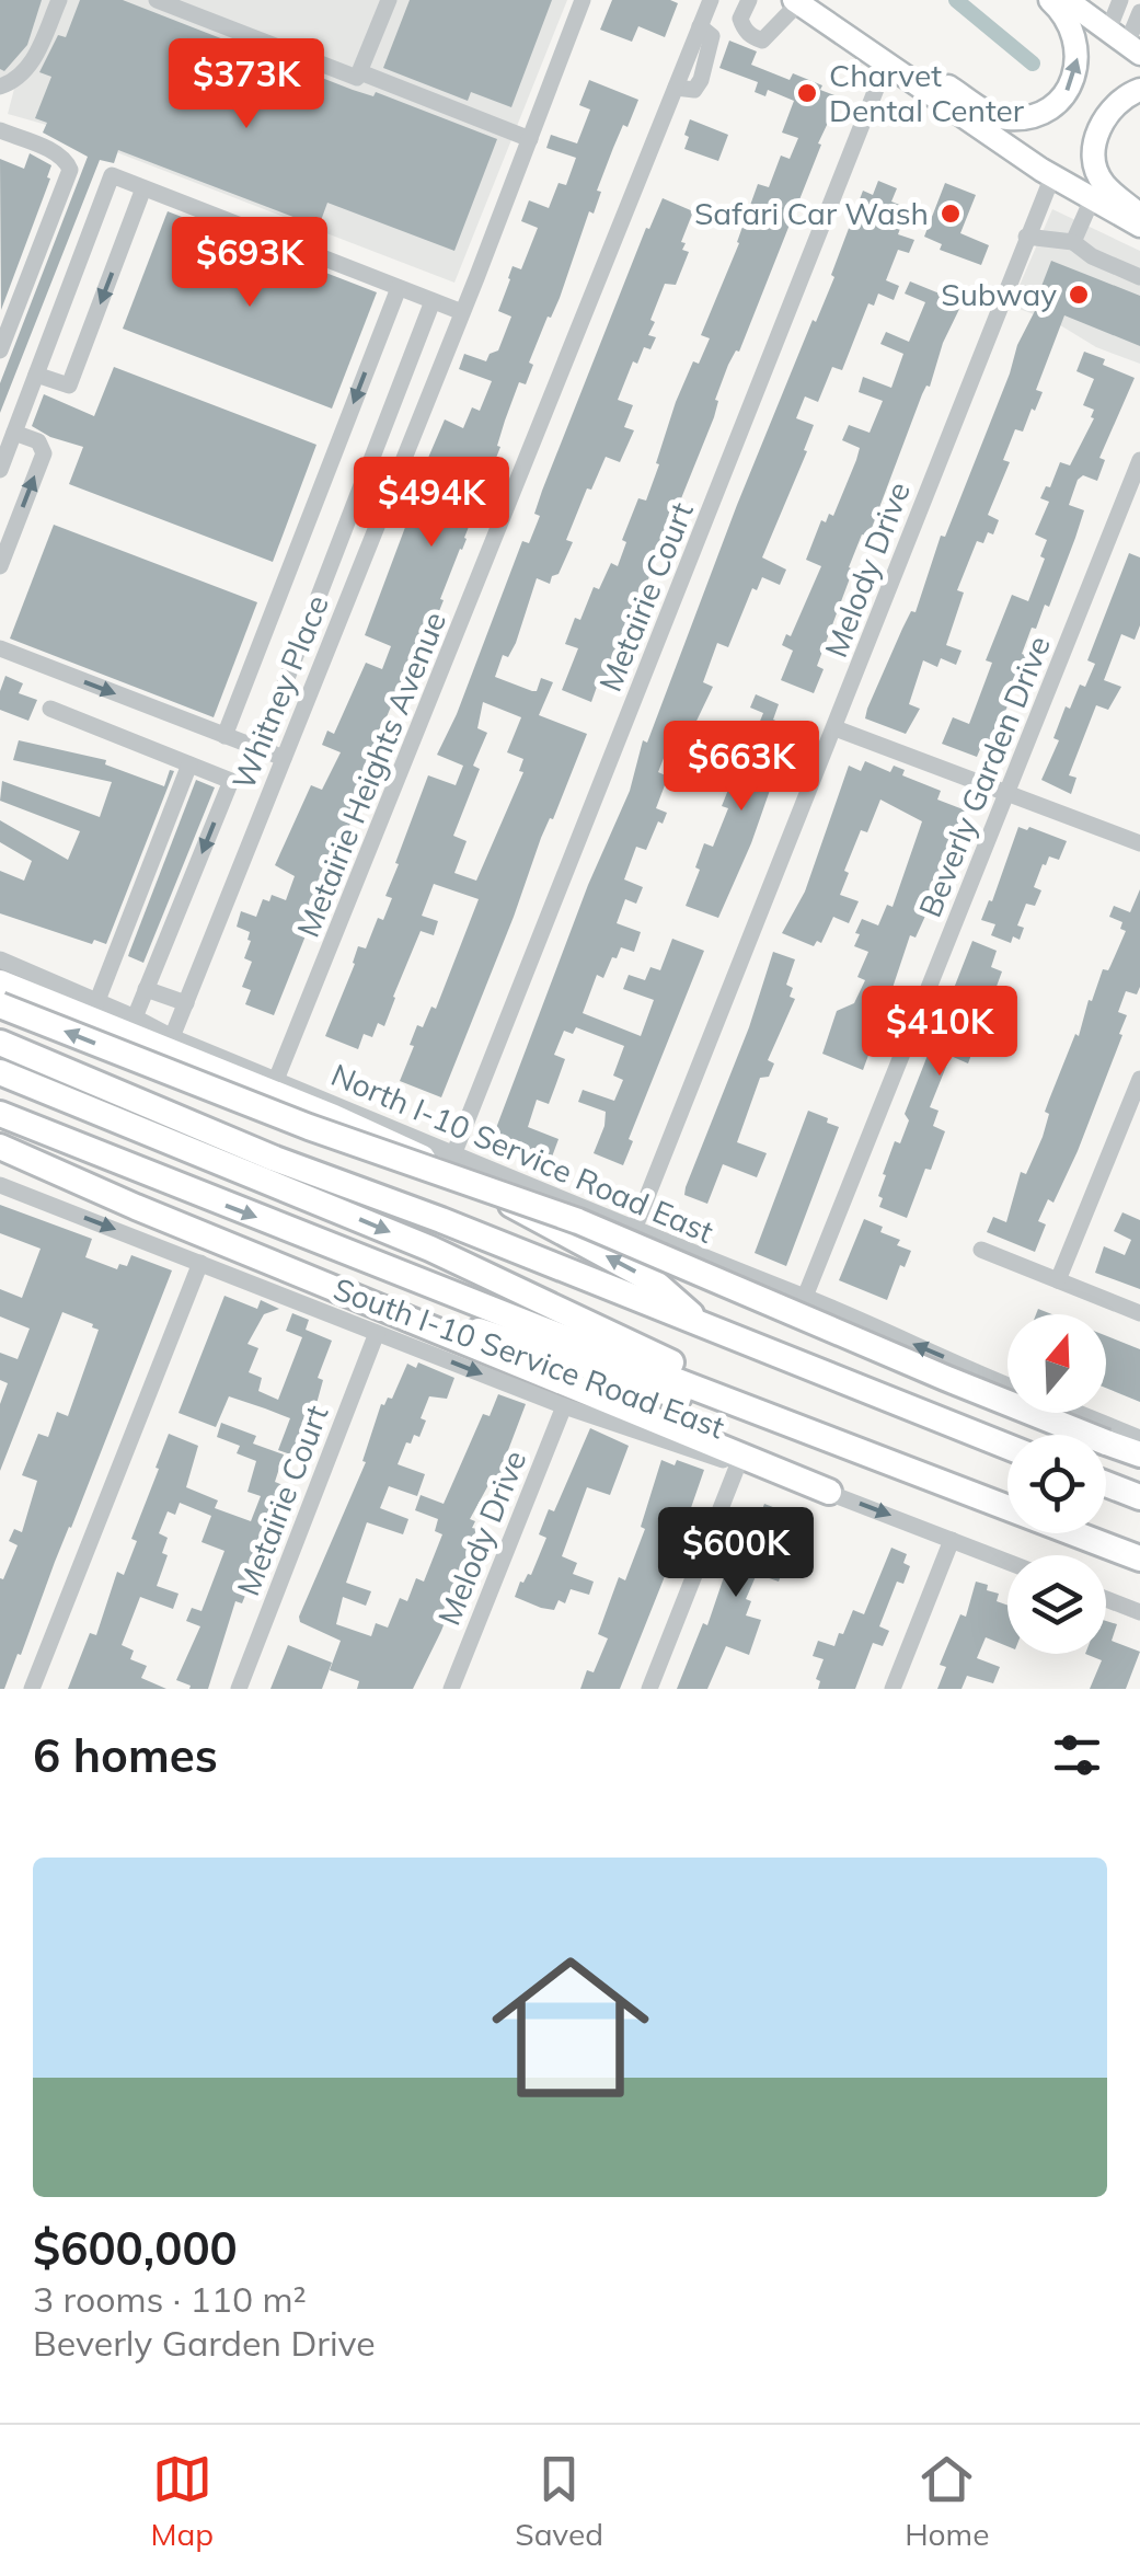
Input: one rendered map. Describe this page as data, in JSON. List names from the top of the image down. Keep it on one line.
{"streets":{"street":["Melody Drive","Metairie Court","Whitney Place","Metairie Heights Avenue","Beverly Garden Drive","North I-10 Service Road East","South I-10 Service Road East"]},"crossings":[["Melody Drive","North I-10 Service Road East"],["Melody Drive","South I-10 Service Road East"],["Metairie Court","North I-10 Service Road East"],["Metairie Court","South I-10 Service Road East"],["Whitney Place","North I-10 Service Road East"],["Metairie Heights Avenue","North I-10 Service Road East"],["Beverly Garden Drive","North I-10 Service Road East"]],"one_way":["South I-10 Service Road East"],"places":["Charvet Dental Center","Safari Car Wash","Subway"],"north":"top","page":{"price":["$373K","$693K","$494K","$663K","$410K","$600K"],"heading":"6 homes","list":[{"name":"$600,000","note":"3 rooms · 110 m² · Beverly Garden Drive"}],"tabs":["Map","Saved","Home"]}}
